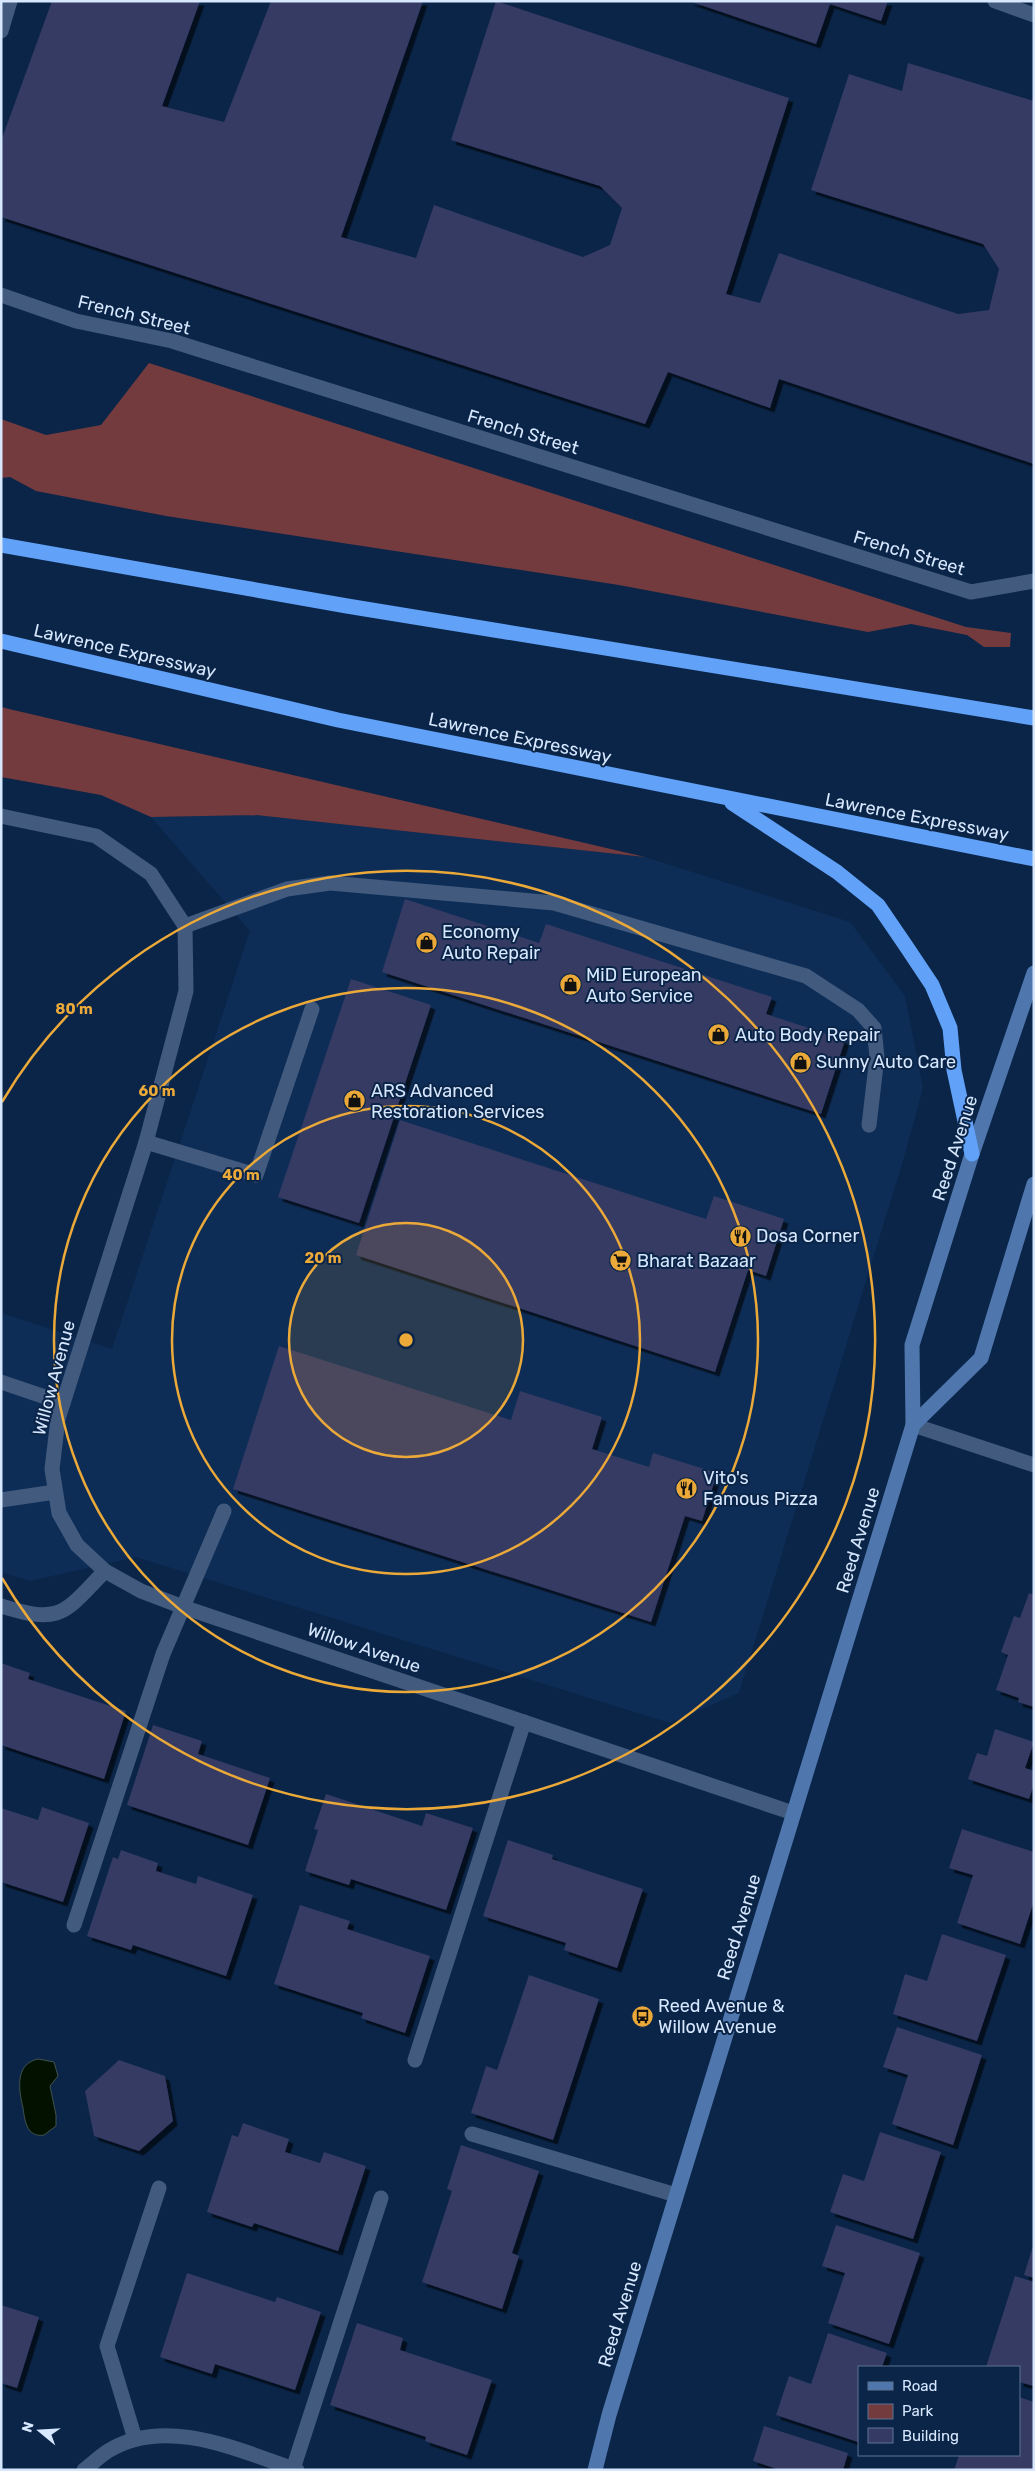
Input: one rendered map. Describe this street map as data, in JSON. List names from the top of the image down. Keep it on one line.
{"streets":{"highway":["Lawrence Expressway"],"main road":["Reed Avenue"],"street":["French Street","Willow Avenue"]},"crossings":[["Reed Avenue","Willow Avenue"]],"places":{"shop":["Economy Auto Repair","MiD European Auto Service","Auto Body Repair","Sunny Auto Care","ARS Advanced Restoration Services"],"restaurant":["Dosa Corner","Vito's Famous Pizza"],"supermarket":["Bharat Bazaar"],"bus stop":["Reed Avenue & Willow Avenue"]},"legend":["Road","Park","Building"],"north":"left","rings":["80 m","60 m","40 m","20 m"]}
